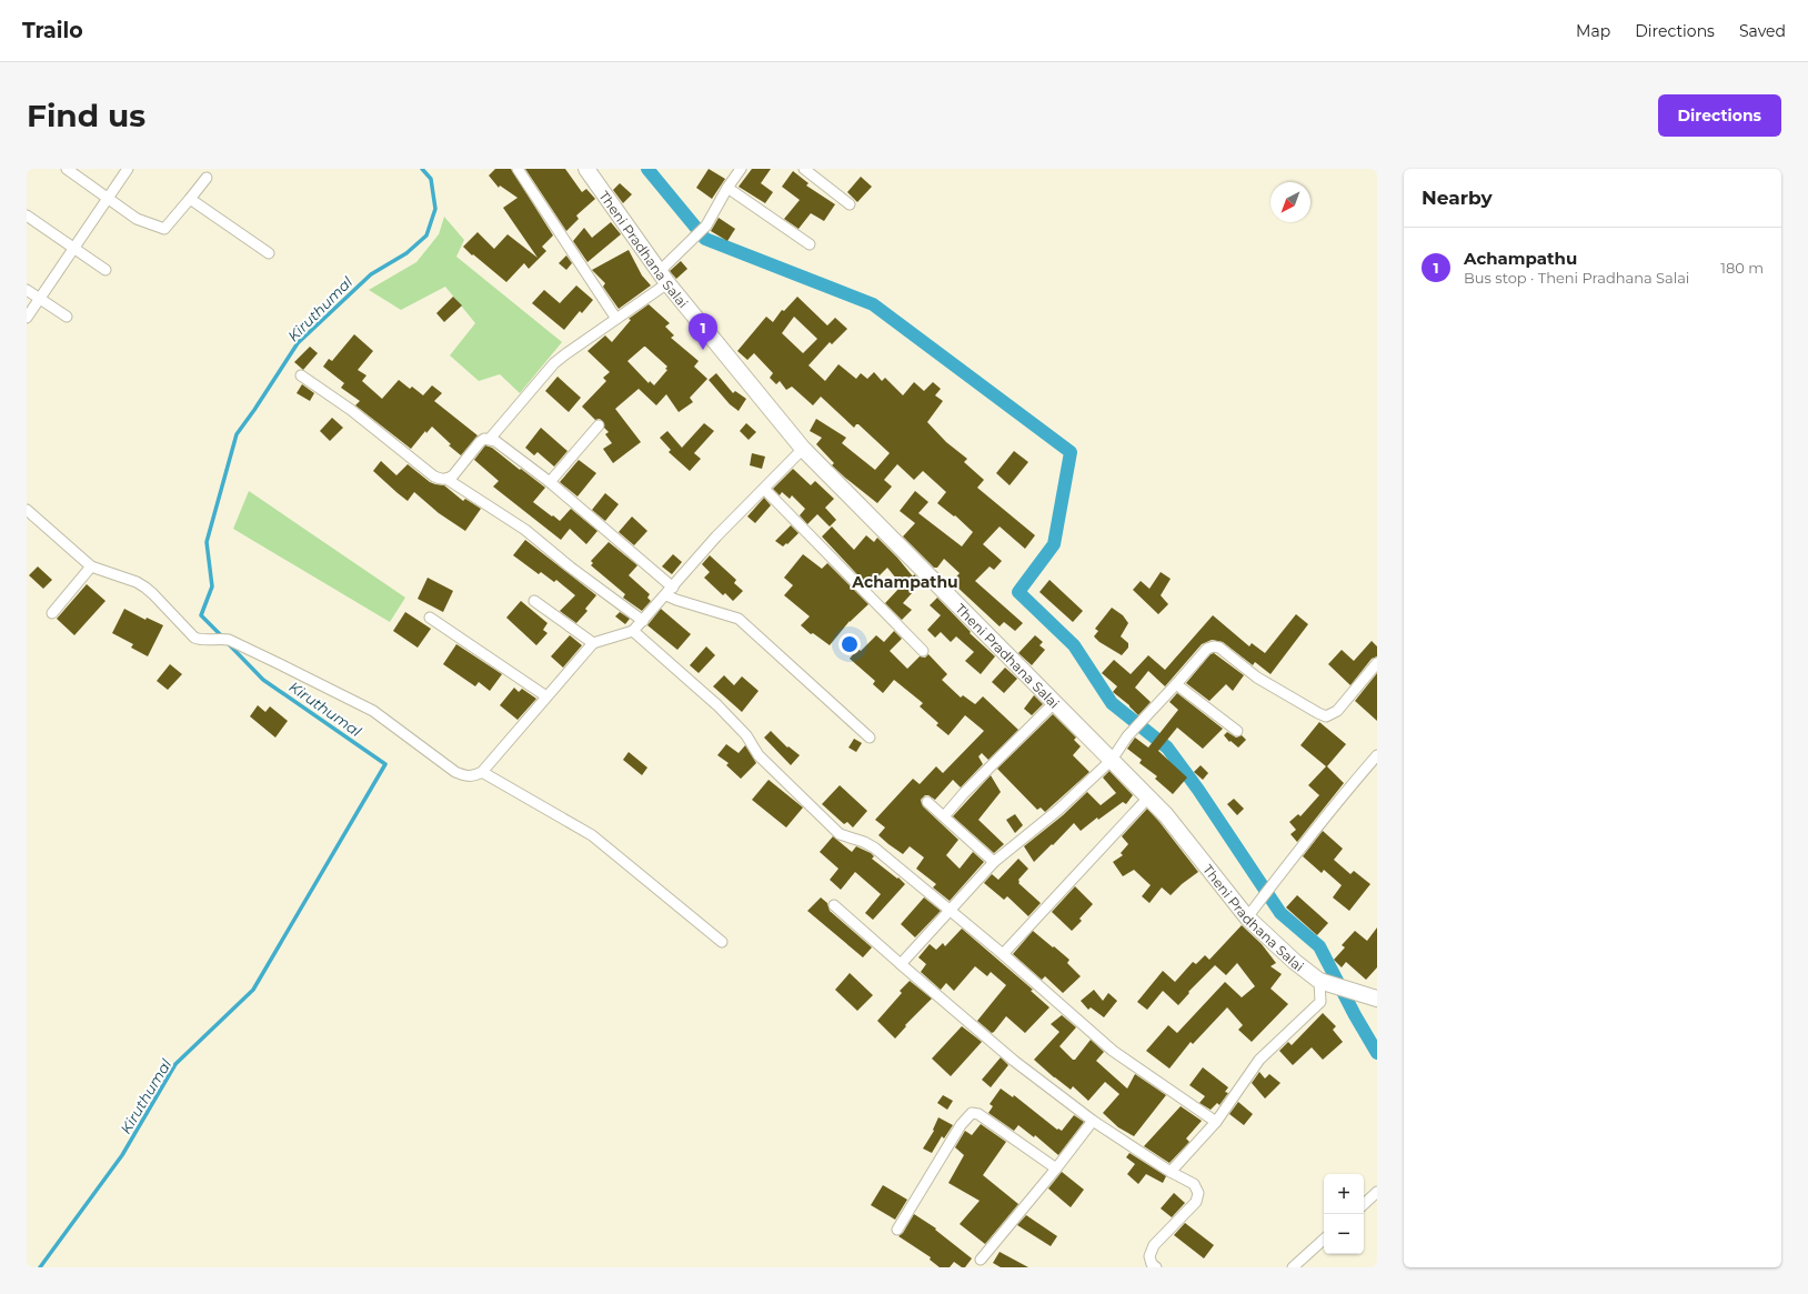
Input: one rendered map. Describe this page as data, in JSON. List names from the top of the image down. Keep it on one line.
{"streets":{"main road":["Theni Pradhana Salai"]},"districts":["Achampathu"],"water":["Kiruthumal"],"north":"bottom left","page":{"header":"Trailo","nav":["Map","Directions","Saved"],"buttons":"Directions","title":"Find us","heading":"Nearby","list":[{"mark":"1","name":"Achampathu","note":"Bus stop · Theni Pradhana Salai","value":"180 m"}],"pins":"1","map_buttons":["+","−"]}}
